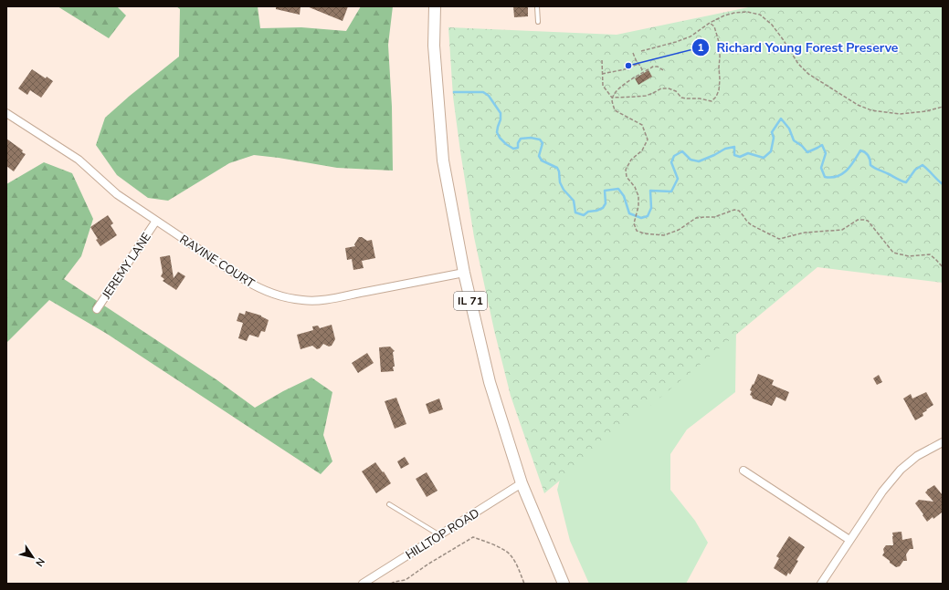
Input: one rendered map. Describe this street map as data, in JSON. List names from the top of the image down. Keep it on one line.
{"streets":{"main road":["IL 71"],"street":["RAVINE COURT","JEREMY LANE","HILLTOP ROAD"]},"crossings":[["RAVINE COURT","JEREMY LANE"],["RAVINE COURT","IL 71"],["IL 71","HILLTOP ROAD"]],"places":["Richard Young Forest Preserve"],"north":"bottom right"}
